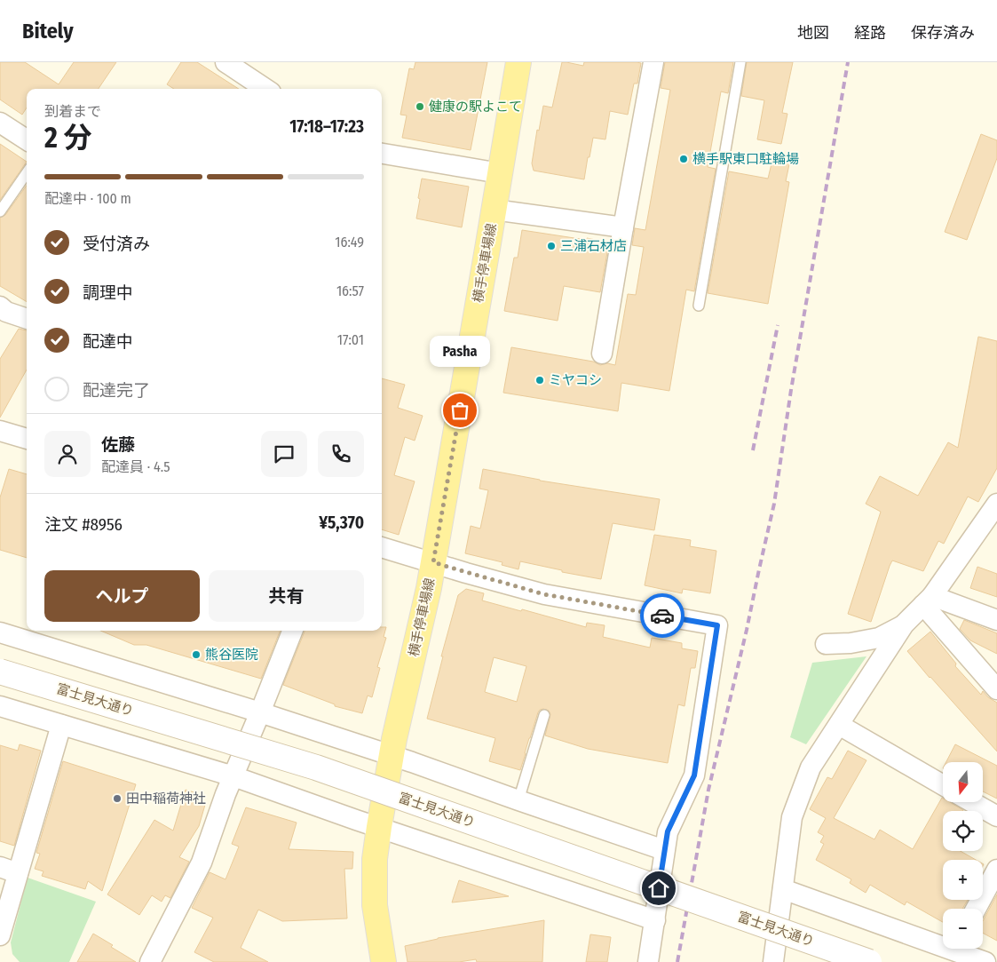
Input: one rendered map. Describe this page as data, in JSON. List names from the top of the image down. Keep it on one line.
{"streets":{"main road":["横手停車場線"],"street":["富士見大通り"]},"places":["健康の駅よこて","横手駅東口駐輪場","三浦石材店","ミヤコシ","Pasha","熊谷医院","田中稲荷神社"],"north":"bottom","page":{"header":"Bitely","nav":["地図","経路","保存済み"],"heading":["2 分","到着まで","17:18–17:23"],"panel":["佐藤","配達員 · 4.5","注文 #8956","¥5,370"],"bar":"配達中 · 100 m","list":[["受付済み","16:49"],["調理中","16:57"],["配達中","17:01"],"配達完了"],"bubble":"Pasha","buttons":["ヘルプ","共有"],"map_buttons":["+","−"]}}
